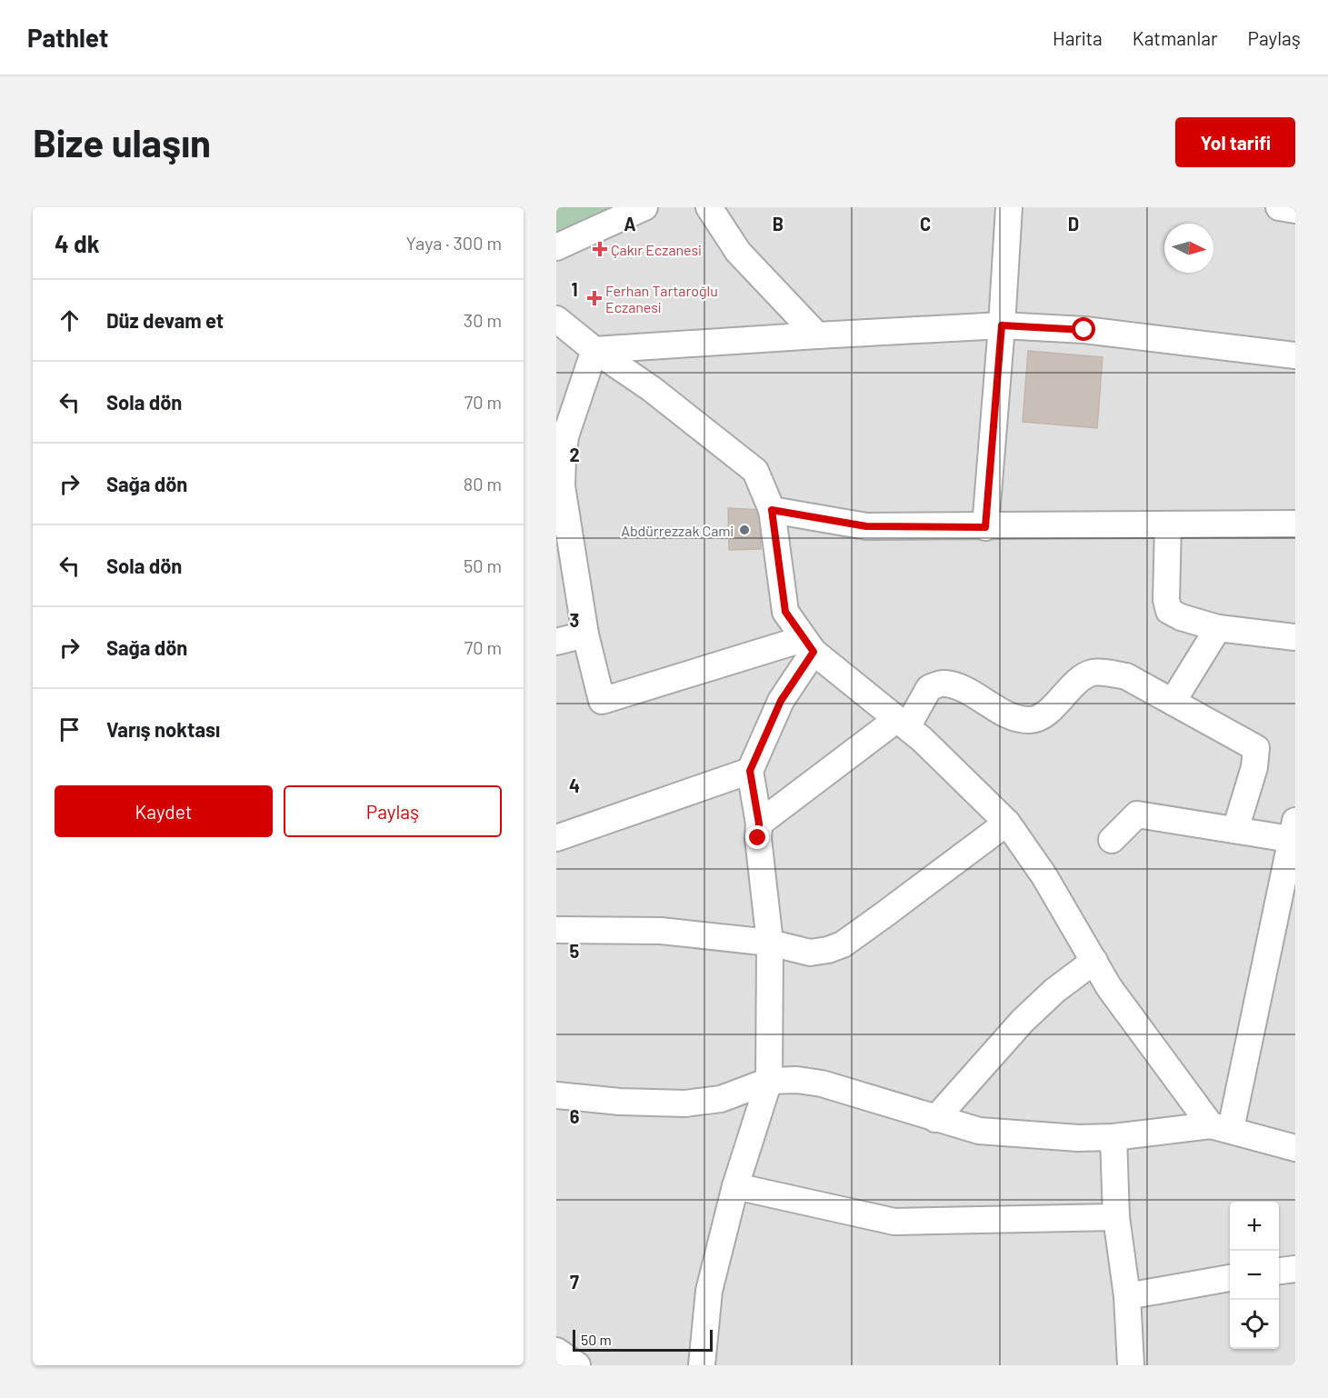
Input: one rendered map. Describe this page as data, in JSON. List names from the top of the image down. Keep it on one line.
{"places":{"health":["Çakır Eczanesi","Ferhan Tartaroğlu Eczanesi"],"other":["Abdürrezzak Cami"]},"scale_bar":"50 m","north":"right","page":{"header":"Pathlet","nav":["Harita","Katmanlar","Paylaş"],"buttons":["Yol tarifi",["Kaydet","Paylaş"]],"title":"Bize ulaşın","heading":["4 dk","Yaya · 300 m"],"list":[["Düz devam et","30 m"],["Sola dön","70 m"],["Sağa dön","80 m"],["Sola dön","50 m"],["Sağa dön","70 m"],"Varış noktası"],"map_buttons":["+","−"],"scale":"50 m"},"grid":{"columns":["A","B","C","D"],"rows":["1","2","3","4","5","6","7"]}}
